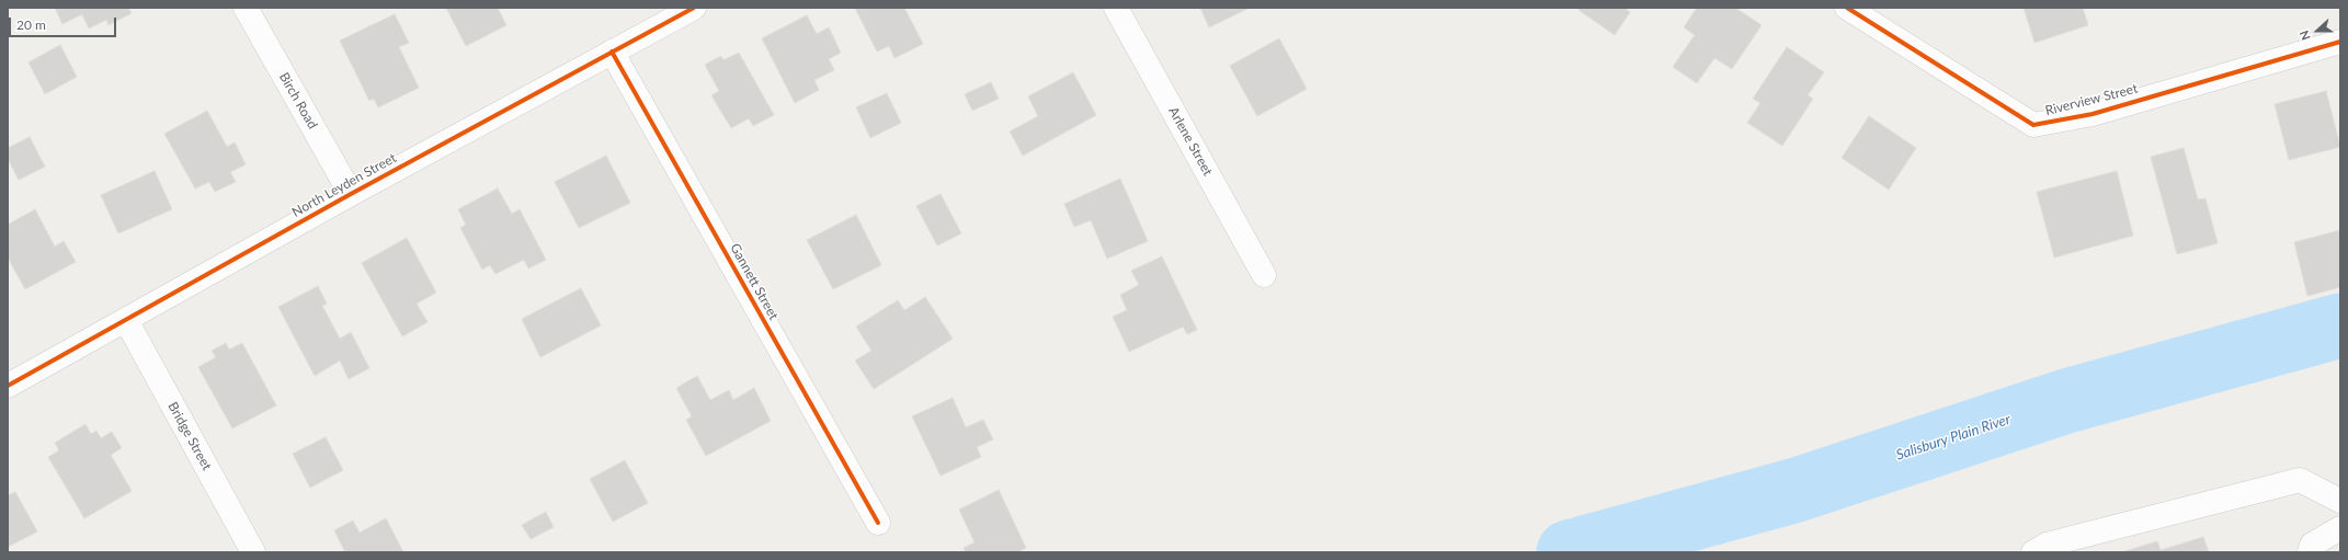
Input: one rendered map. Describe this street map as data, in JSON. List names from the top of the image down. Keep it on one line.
{"streets":{"street":["Riverview Street","Birch Road","Arlene Street","North Leyden Street","Gannett Street","Bridge Street"]},"crossings":[["Birch Road","North Leyden Street"],["North Leyden Street","Gannett Street"],["North Leyden Street","Bridge Street"]],"water":["Salisbury Plain River"],"scale_bar":"20 m","north":"left"}
